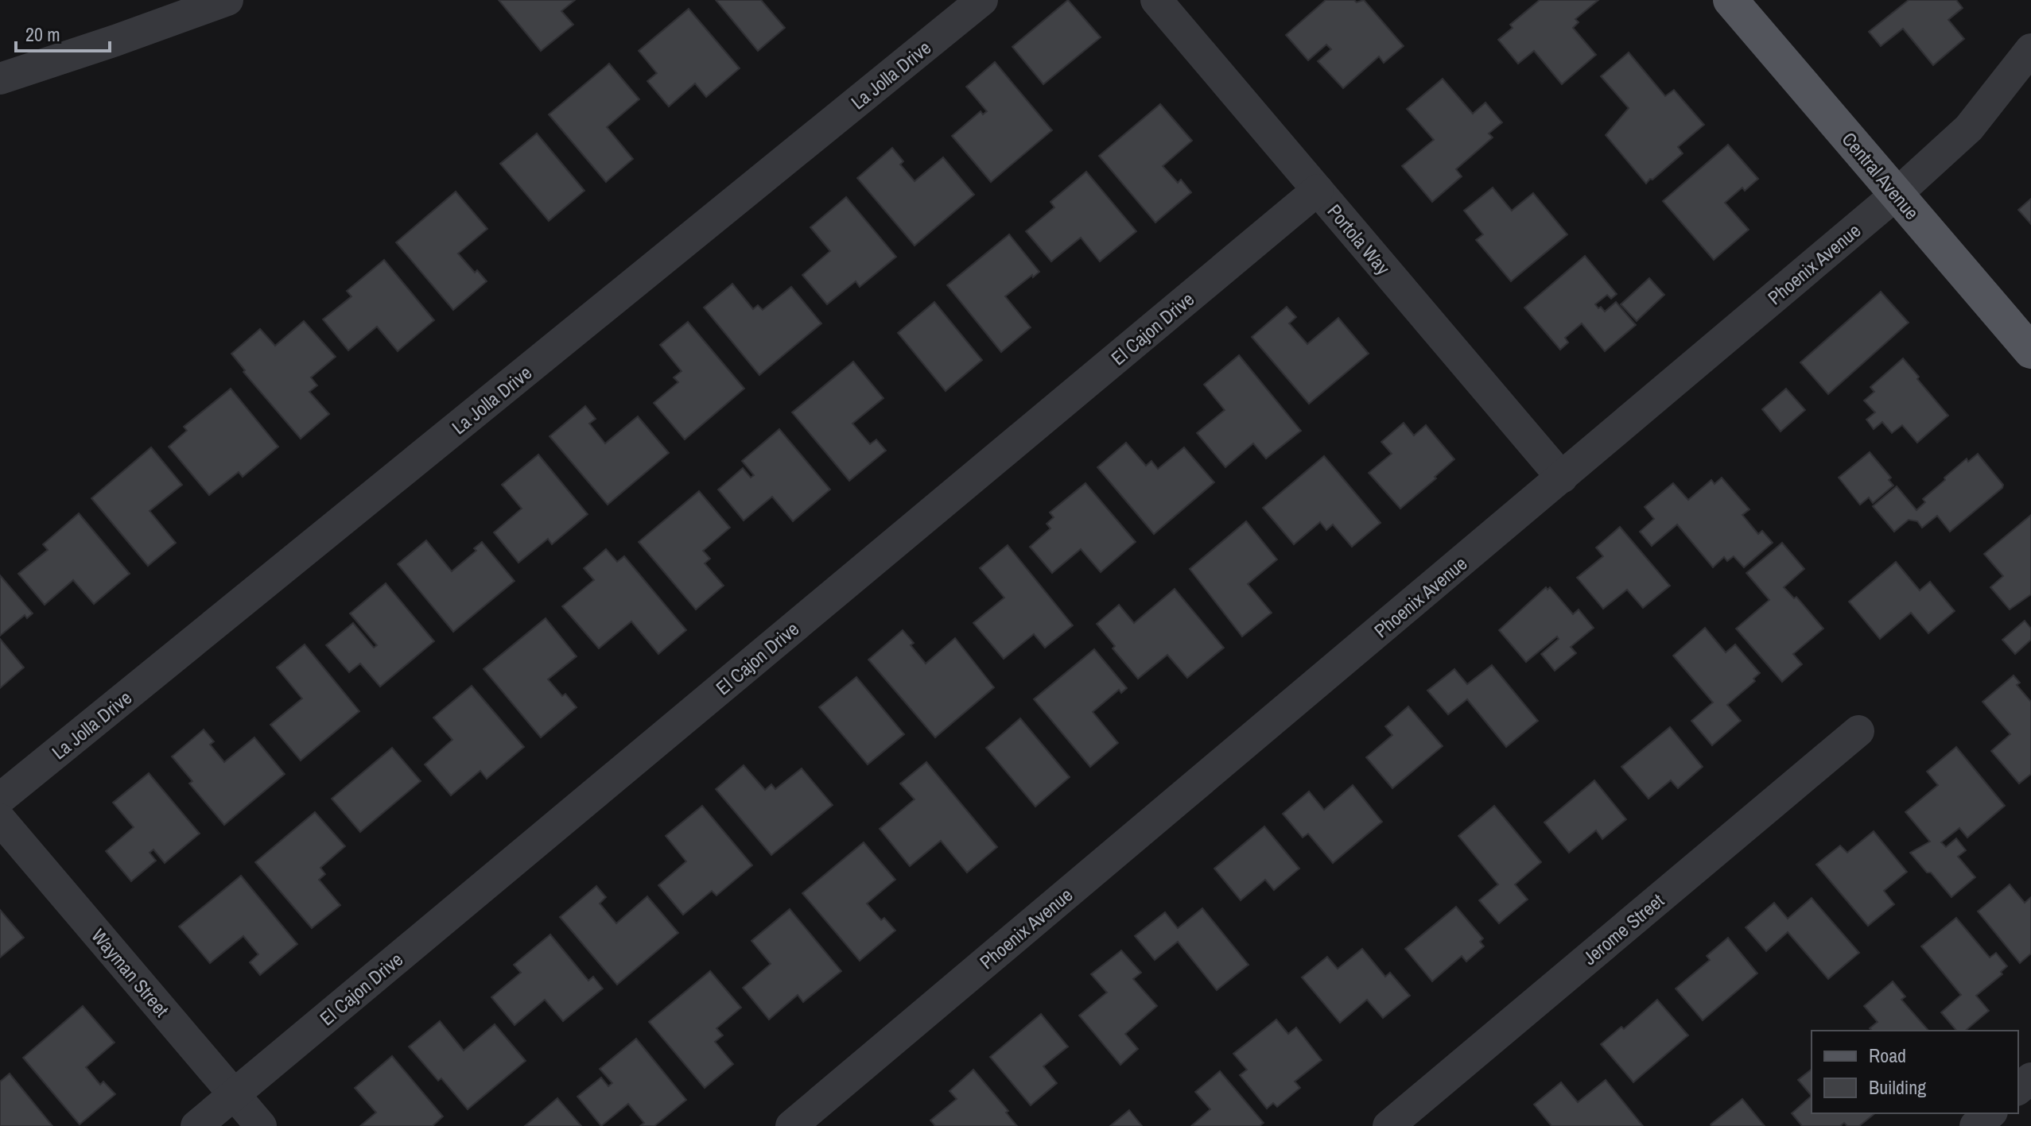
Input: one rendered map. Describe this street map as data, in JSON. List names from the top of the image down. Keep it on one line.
{"streets":{"main road":["Central Avenue"],"street":["La Jolla Drive","Portola Way","Phoenix Avenue","El Cajon Drive","Jerome Street","Wayman Street"]},"crossings":[["Central Avenue","Phoenix Avenue"],["Portola Way","Phoenix Avenue"],["Portola Way","El Cajon Drive"],["El Cajon Drive","Wayman Street"]],"legend":["Road","Building"],"scale_bar":"20 m"}
